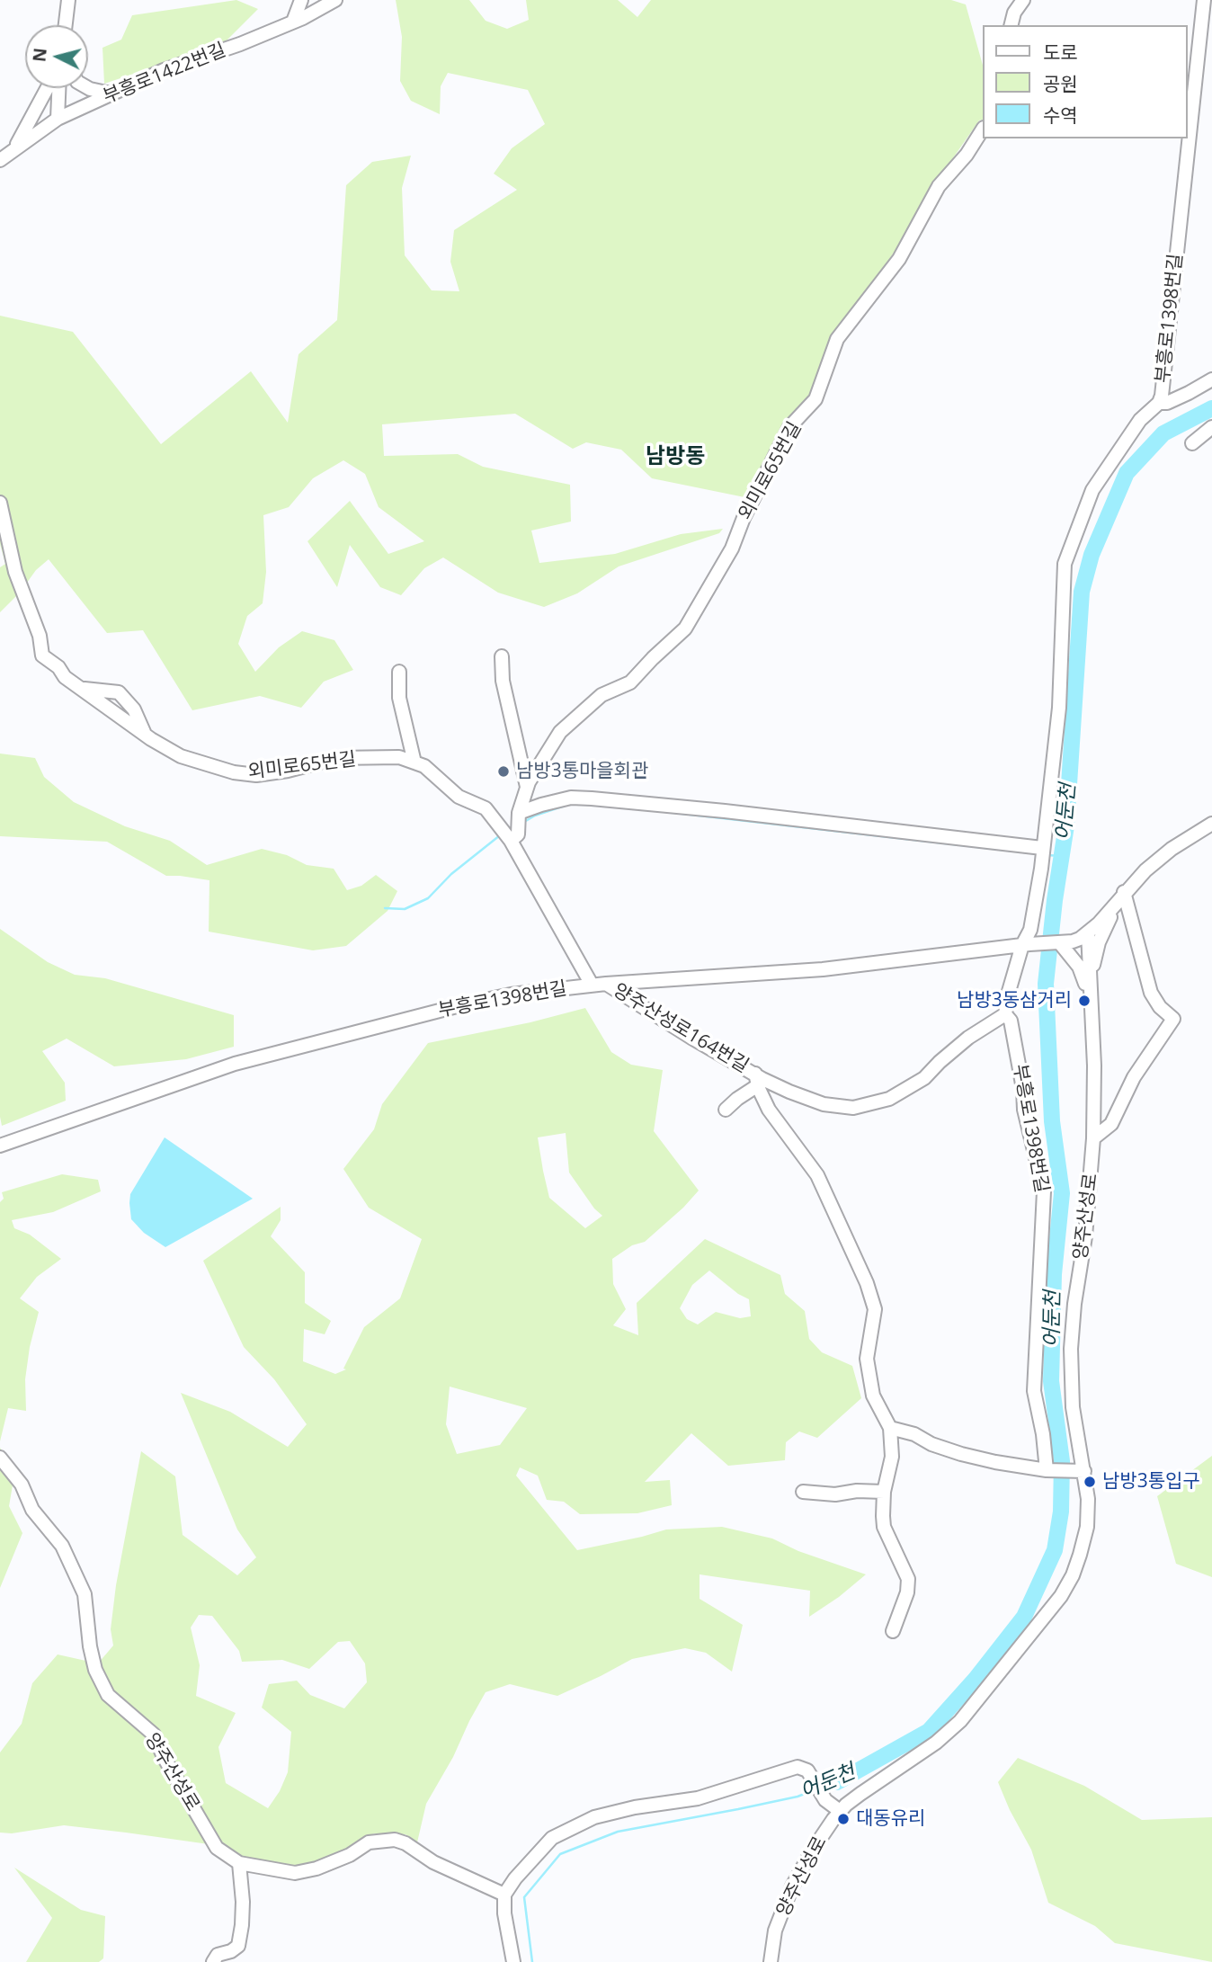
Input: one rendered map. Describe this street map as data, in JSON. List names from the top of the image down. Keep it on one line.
{"streets":{"street":["부흥로1422번길","부흥로1398번길","외미로65번길","양주산성로164번길","양주산성로"]},"crossings":[["부흥로1398번길","외미로65번길"],["부흥로1398번길","양주산성로164번길"],["부흥로1398번길","양주산성로"]],"districts":["남방동"],"water":["어둔천"],"places":["남방3통마을회관","남방3동삼거리","남방3통입구","대동유리"],"legend":["도로","공원","수역"],"north":"left"}
